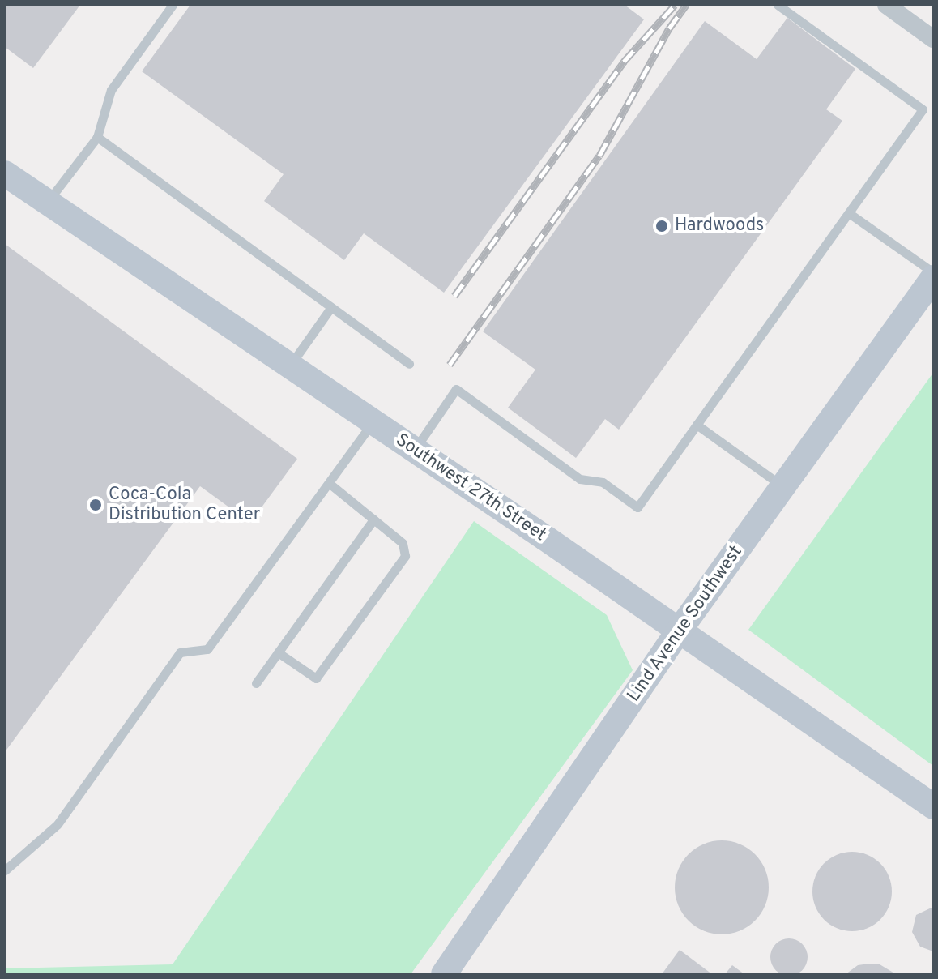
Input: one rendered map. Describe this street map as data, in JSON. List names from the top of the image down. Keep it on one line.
{"streets":{"street":["Southwest 27th Street","Lind Avenue Southwest"]},"crossings":[["Southwest 27th Street","Lind Avenue Southwest"]],"places":["Hardwoods","Coca-Cola Distribution Center"]}
